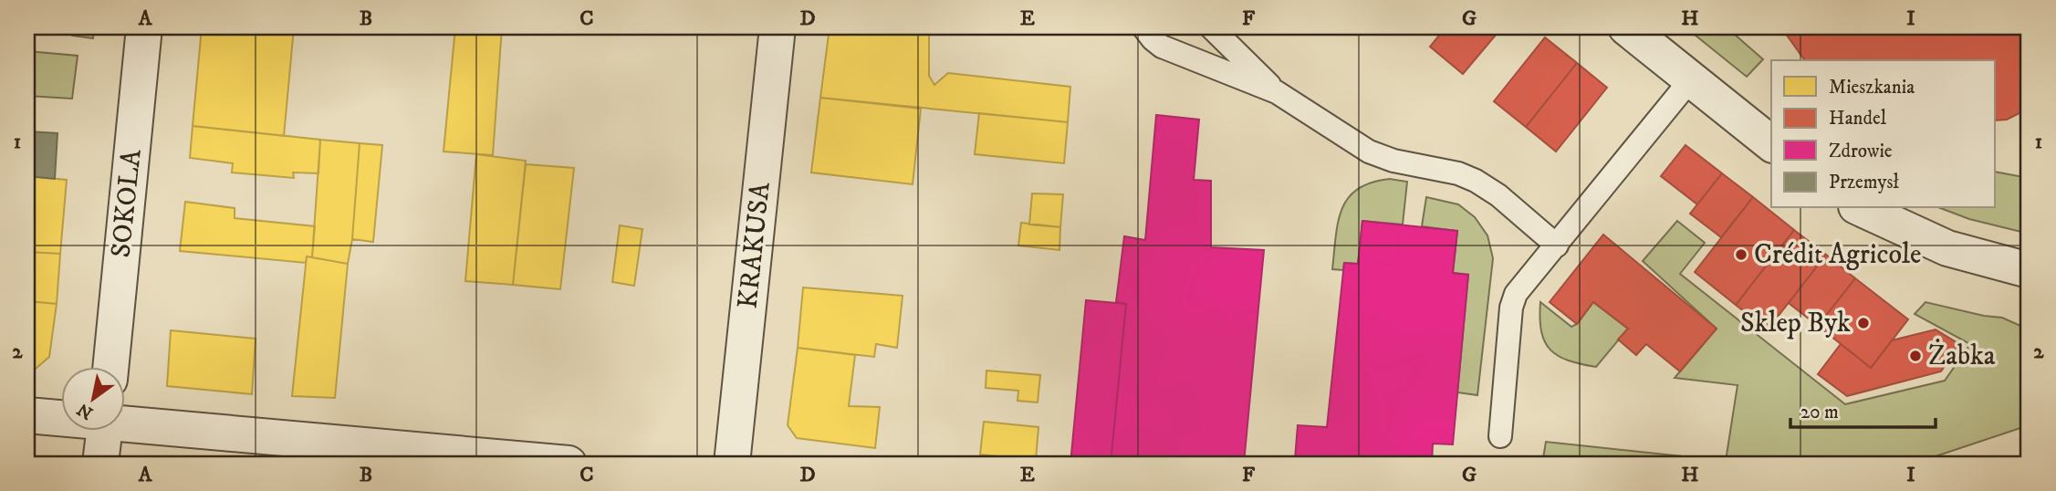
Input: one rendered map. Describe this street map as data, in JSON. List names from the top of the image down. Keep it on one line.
{"streets":{"street":["SOKOLA","KRAKUSA"]},"places":["Crédit Agricole","Sklep Byk","Żabka"],"legend":["Mieszkania","Handel","Zdrowie","Przemysł"],"scale_bar":"20 m","north":"bottom left","grid":{"columns":["A","B","C","D","E","F","G","H","I"],"rows":["1","2"]}}
